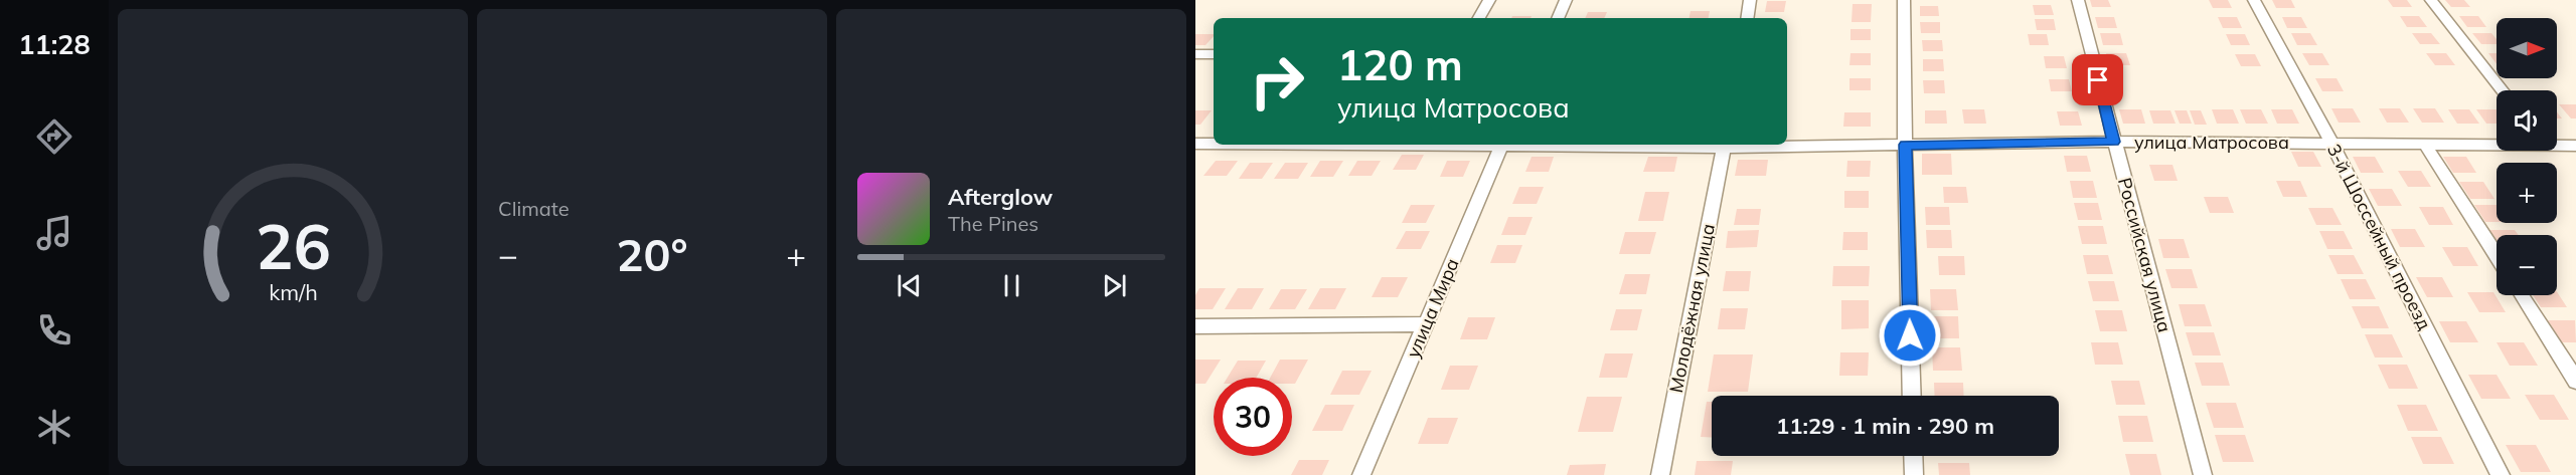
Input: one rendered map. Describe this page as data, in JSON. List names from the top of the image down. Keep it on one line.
{"streets":{"street":["улица Матросова","3-й Шоссейный проезд","Российская улица","улица Мира","Молодёжная улица"]},"crossings":[["улица Матросова","3-й Шоссейный проезд"],["улица Матросова","Российская улица"],["улица Матросова","Молодёжная улица"]],"north":"right","page":{"tabs":"11:28","tile":"Climate","map_buttons":["+","−"],"turn":["120 m","улица Матросова"],"song":["Afterglow","The Pines"],"heat":["−","20°","+"],"limit":"30","trip":"11:29 · 1 min · 290 m","gauge":["26","km/h"]}}
